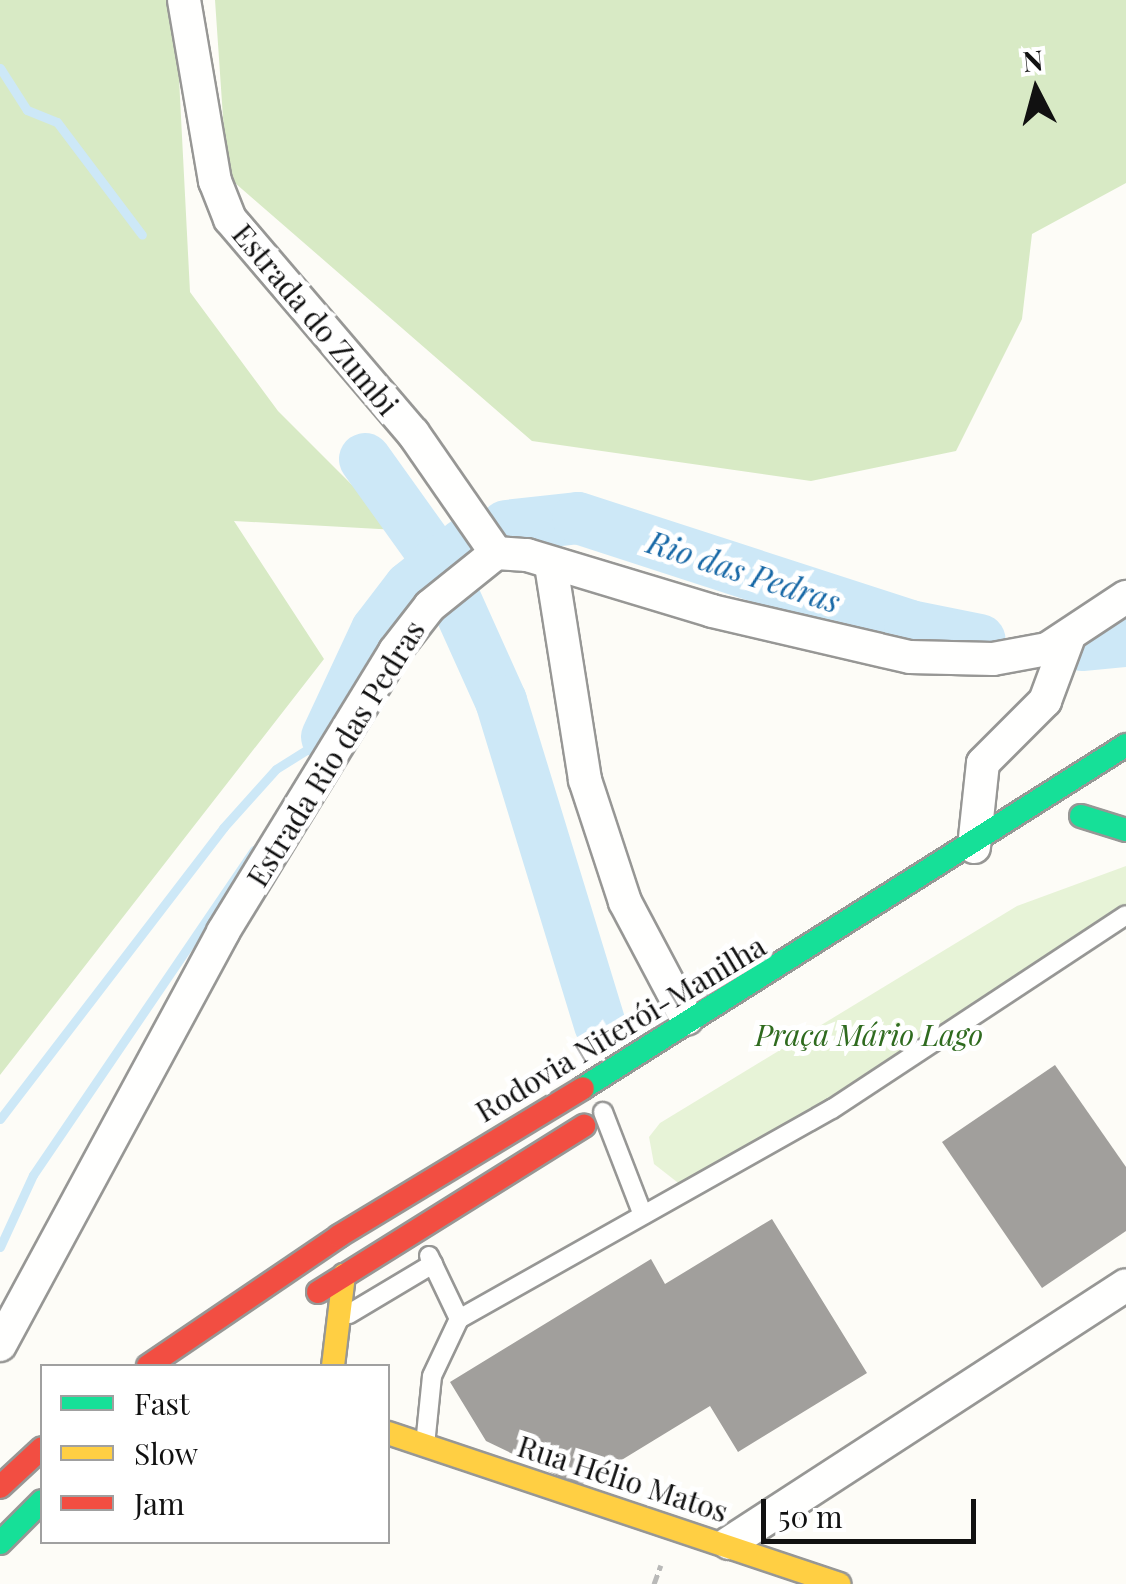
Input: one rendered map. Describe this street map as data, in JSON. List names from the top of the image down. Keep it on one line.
{"streets":{"main road":["Rodovia Niterói-Manilha","Rua Hélio Matos"],"street":["Estrada do Zumbi","Estrada Rio das Pedras"]},"crossings":[["Estrada do Zumbi","Estrada Rio das Pedras"]],"water":["Rio das Pedras"],"parks":["Praça Mário Lago"],"legend":["Fast","Slow","Jam"],"scale_bar":"50 m","north":"top"}
